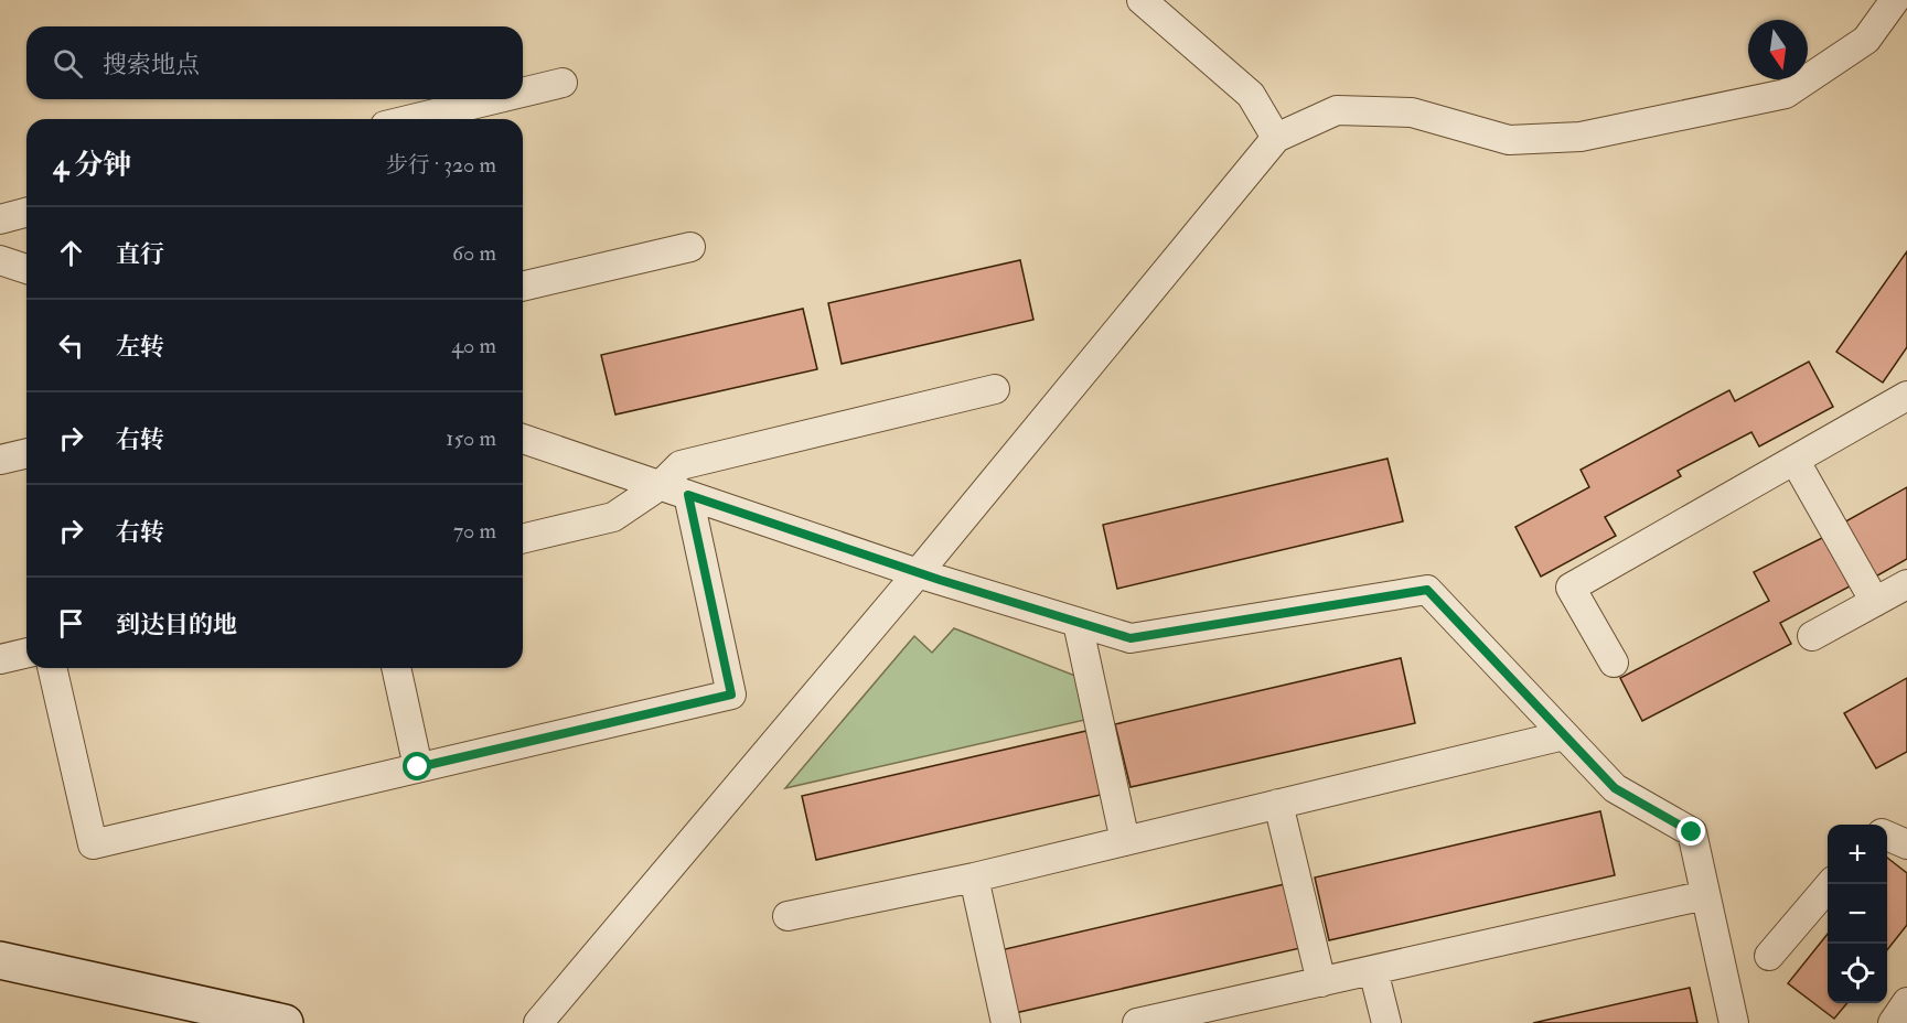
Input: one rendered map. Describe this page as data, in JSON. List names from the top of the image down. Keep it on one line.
{"north":"bottom","page":{"search":"搜索地点","heading":["4 分钟","步行 · 320 m"],"list":[["直行","60 m"],["左转","40 m"],["右转","150 m"],["右转","70 m"],"到达目的地"],"map_buttons":["+","−"]}}
